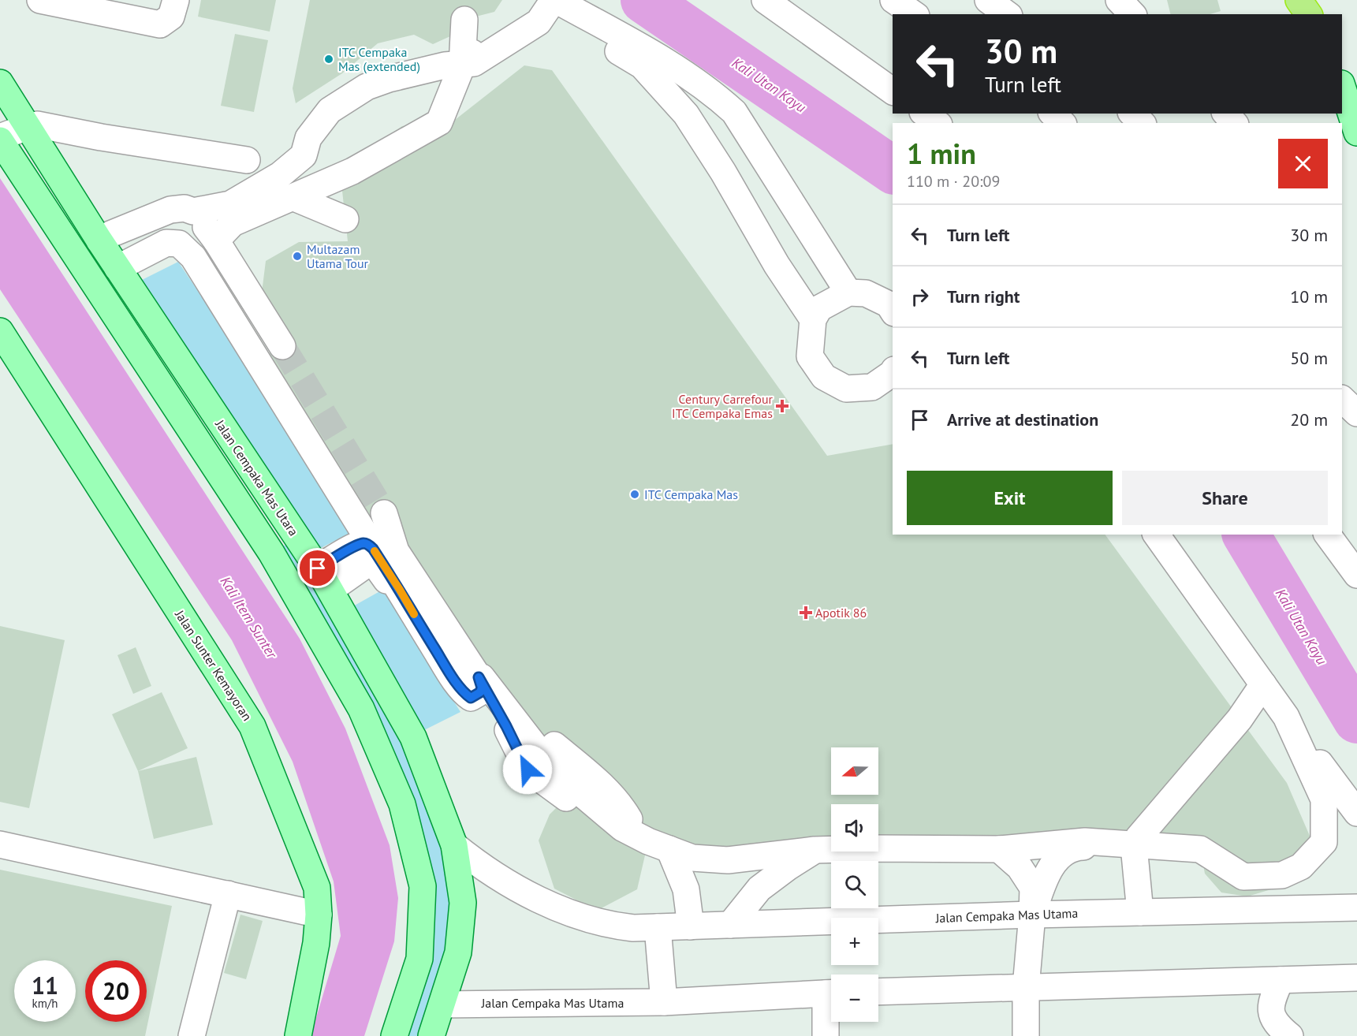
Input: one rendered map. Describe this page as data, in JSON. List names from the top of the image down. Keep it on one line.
{"streets":{"main road":["Jalan Cempaka Mas Utara","Jalan Sunter Kemayoran"],"street":["Jalan Cempaka Mas Utama"]},"crossings":[["Jalan Cempaka Mas Utara","Jalan Cempaka Mas Utama"]],"water":["Kali Utan Kayu","Kali Item Sunter"],"places":{"other":["ITC Cempaka Mas (extended)","Multazam Utama Tour","ITC Cempaka Mas"],"health":["Century Carrefour ITC Cempaka Emas","Apotik 86"]},"north":"left","page":{"turn":["30 m","Turn left"],"heading":["1 min","110 m · 20:09"],"list":[{"name":"Turn left","value":"30 m"},{"name":"Turn right","value":"10 m"},{"name":"Turn left","value":"50 m"},{"name":"Arrive at destination","value":"20 m"}],"buttons":["Exit","Share"],"map_buttons":["+","−"],"speed":"11 km/h","limit":"20"}}
